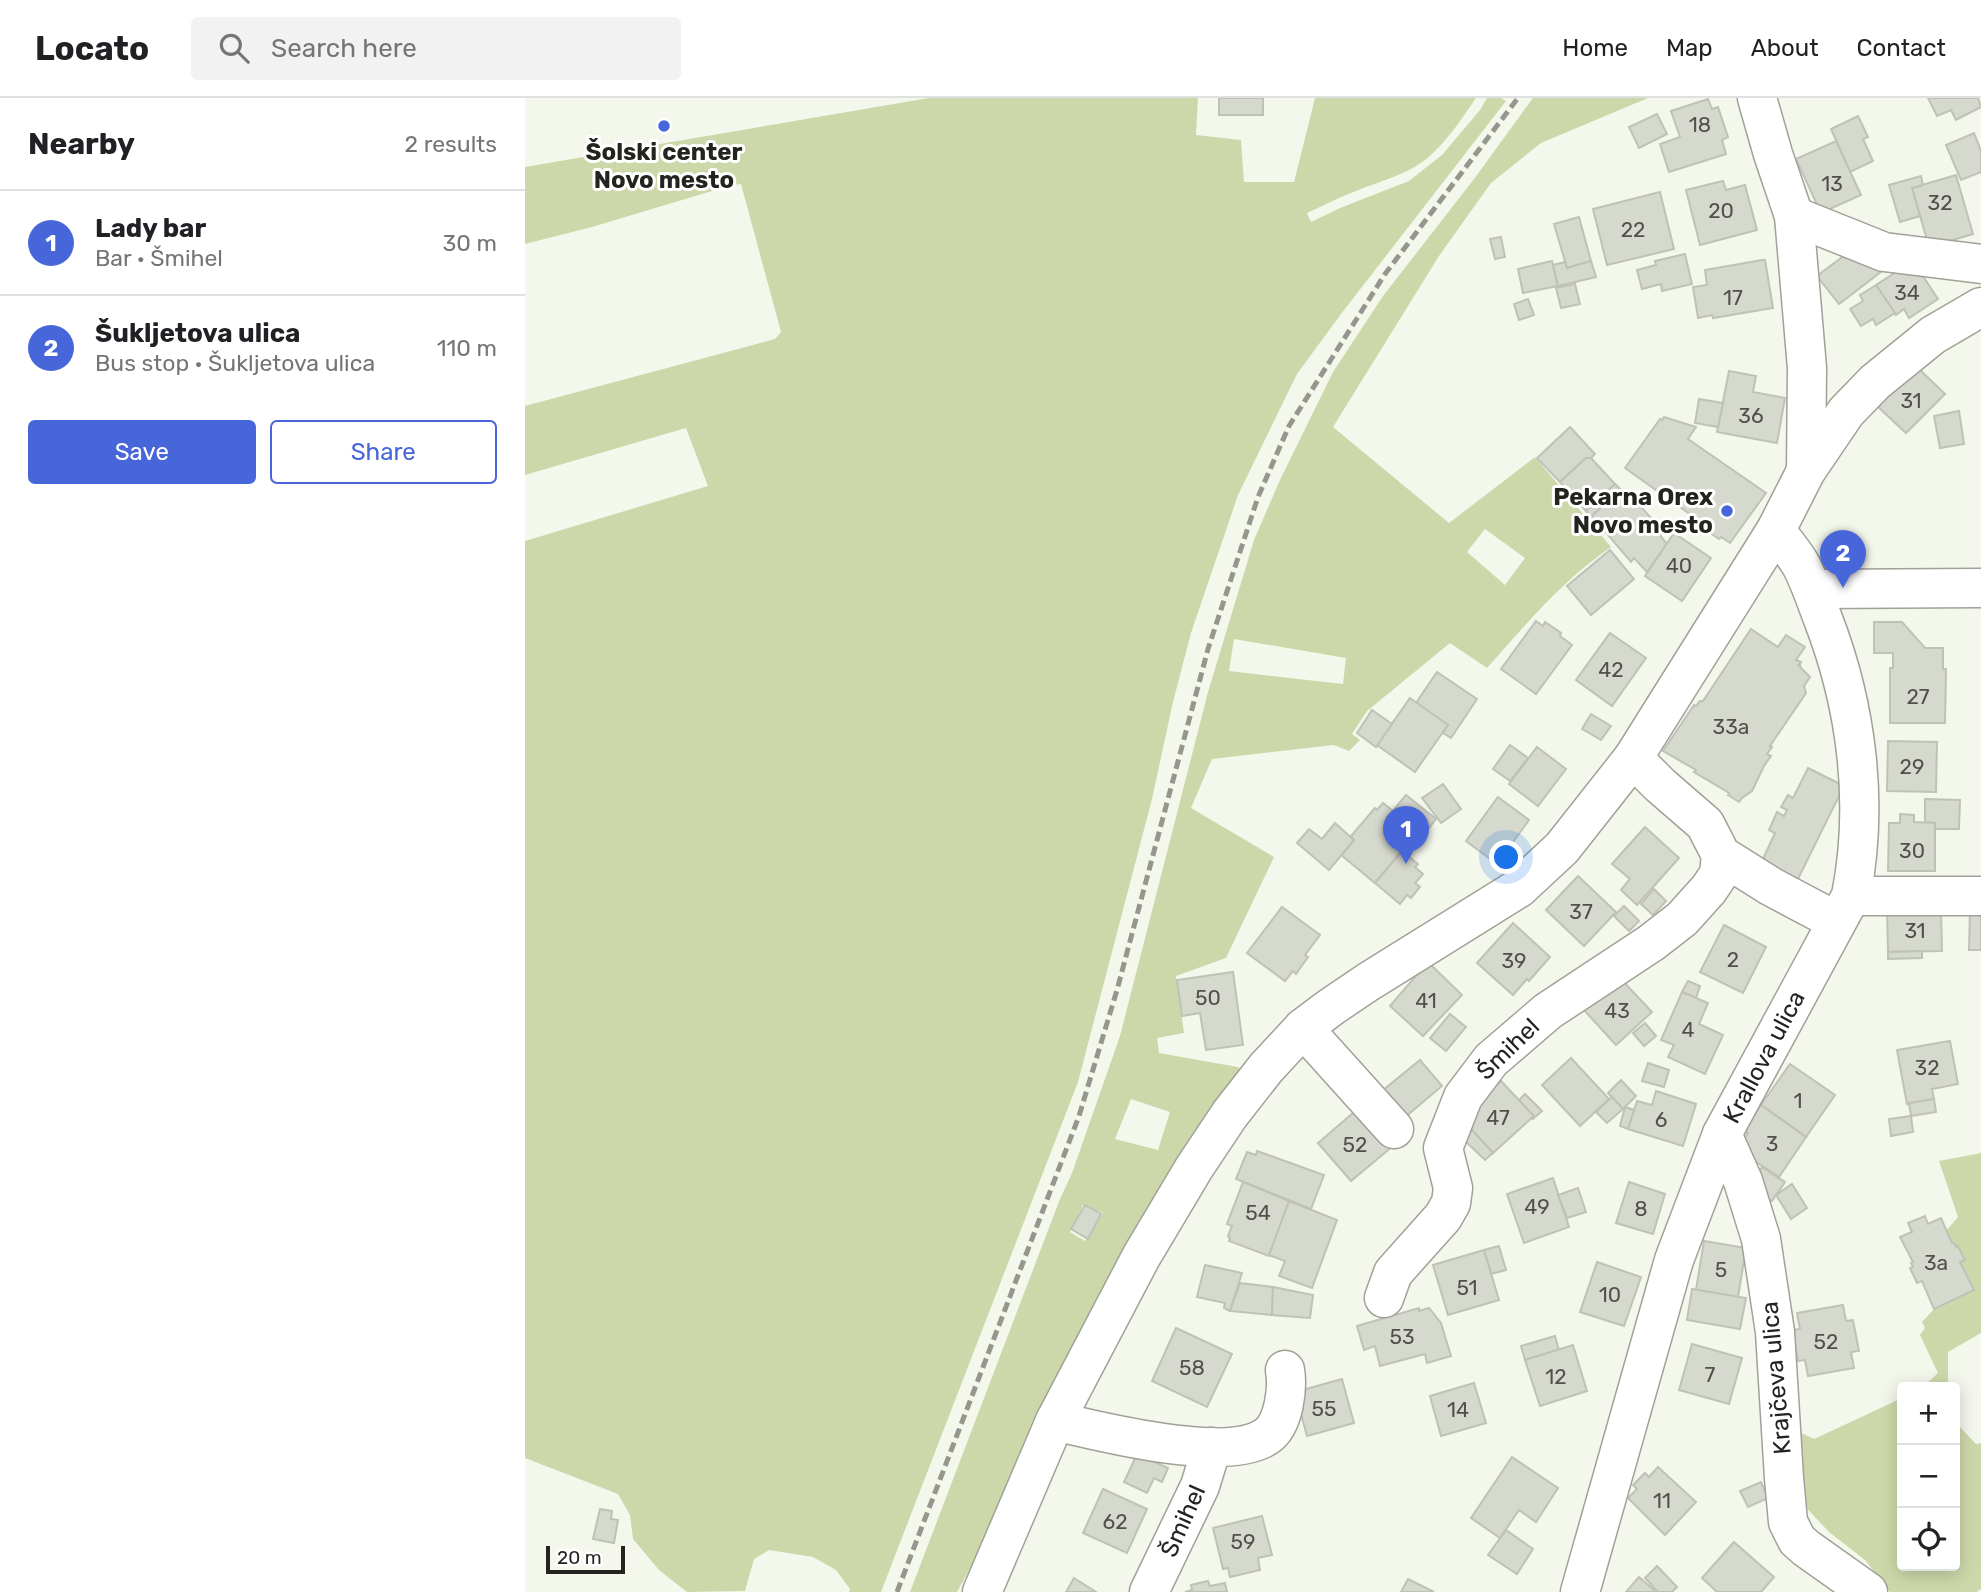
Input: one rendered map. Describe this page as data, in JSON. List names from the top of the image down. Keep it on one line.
{"streets":{"street":["Šmihel","Krallova ulica","Krajčeva ulica"]},"crossings":[["Krallova ulica","Krajčeva ulica"]],"places":["Šolski center Novo mesto","Pekarna Orex Novo mesto"],"house_numbers":["18","13","32","20","22","34","17","31","36","40","42","27","33a","29","30","37","31","2","39","50","41","43","4","32","1","47","6","3","52","49","8","54","3a","5","51","10","53","52","58","7","12","55","14","11","62","59"],"scale_bar":"20 m","page":{"header":"Locato","search":"Search here","nav":["Home","Map","About","Contact"],"heading":["Nearby","2 results"],"list":[{"mark":"1","name":"Lady bar","note":"Bar · Šmihel","value":"30 m"},{"mark":"2","name":"Šukljetova ulica","note":"Bus stop · Šukljetova ulica","value":"110 m"}],"buttons":["Save","Share"],"pins":["2","1"],"map_buttons":["+","−"],"scale":"20 m"}}
